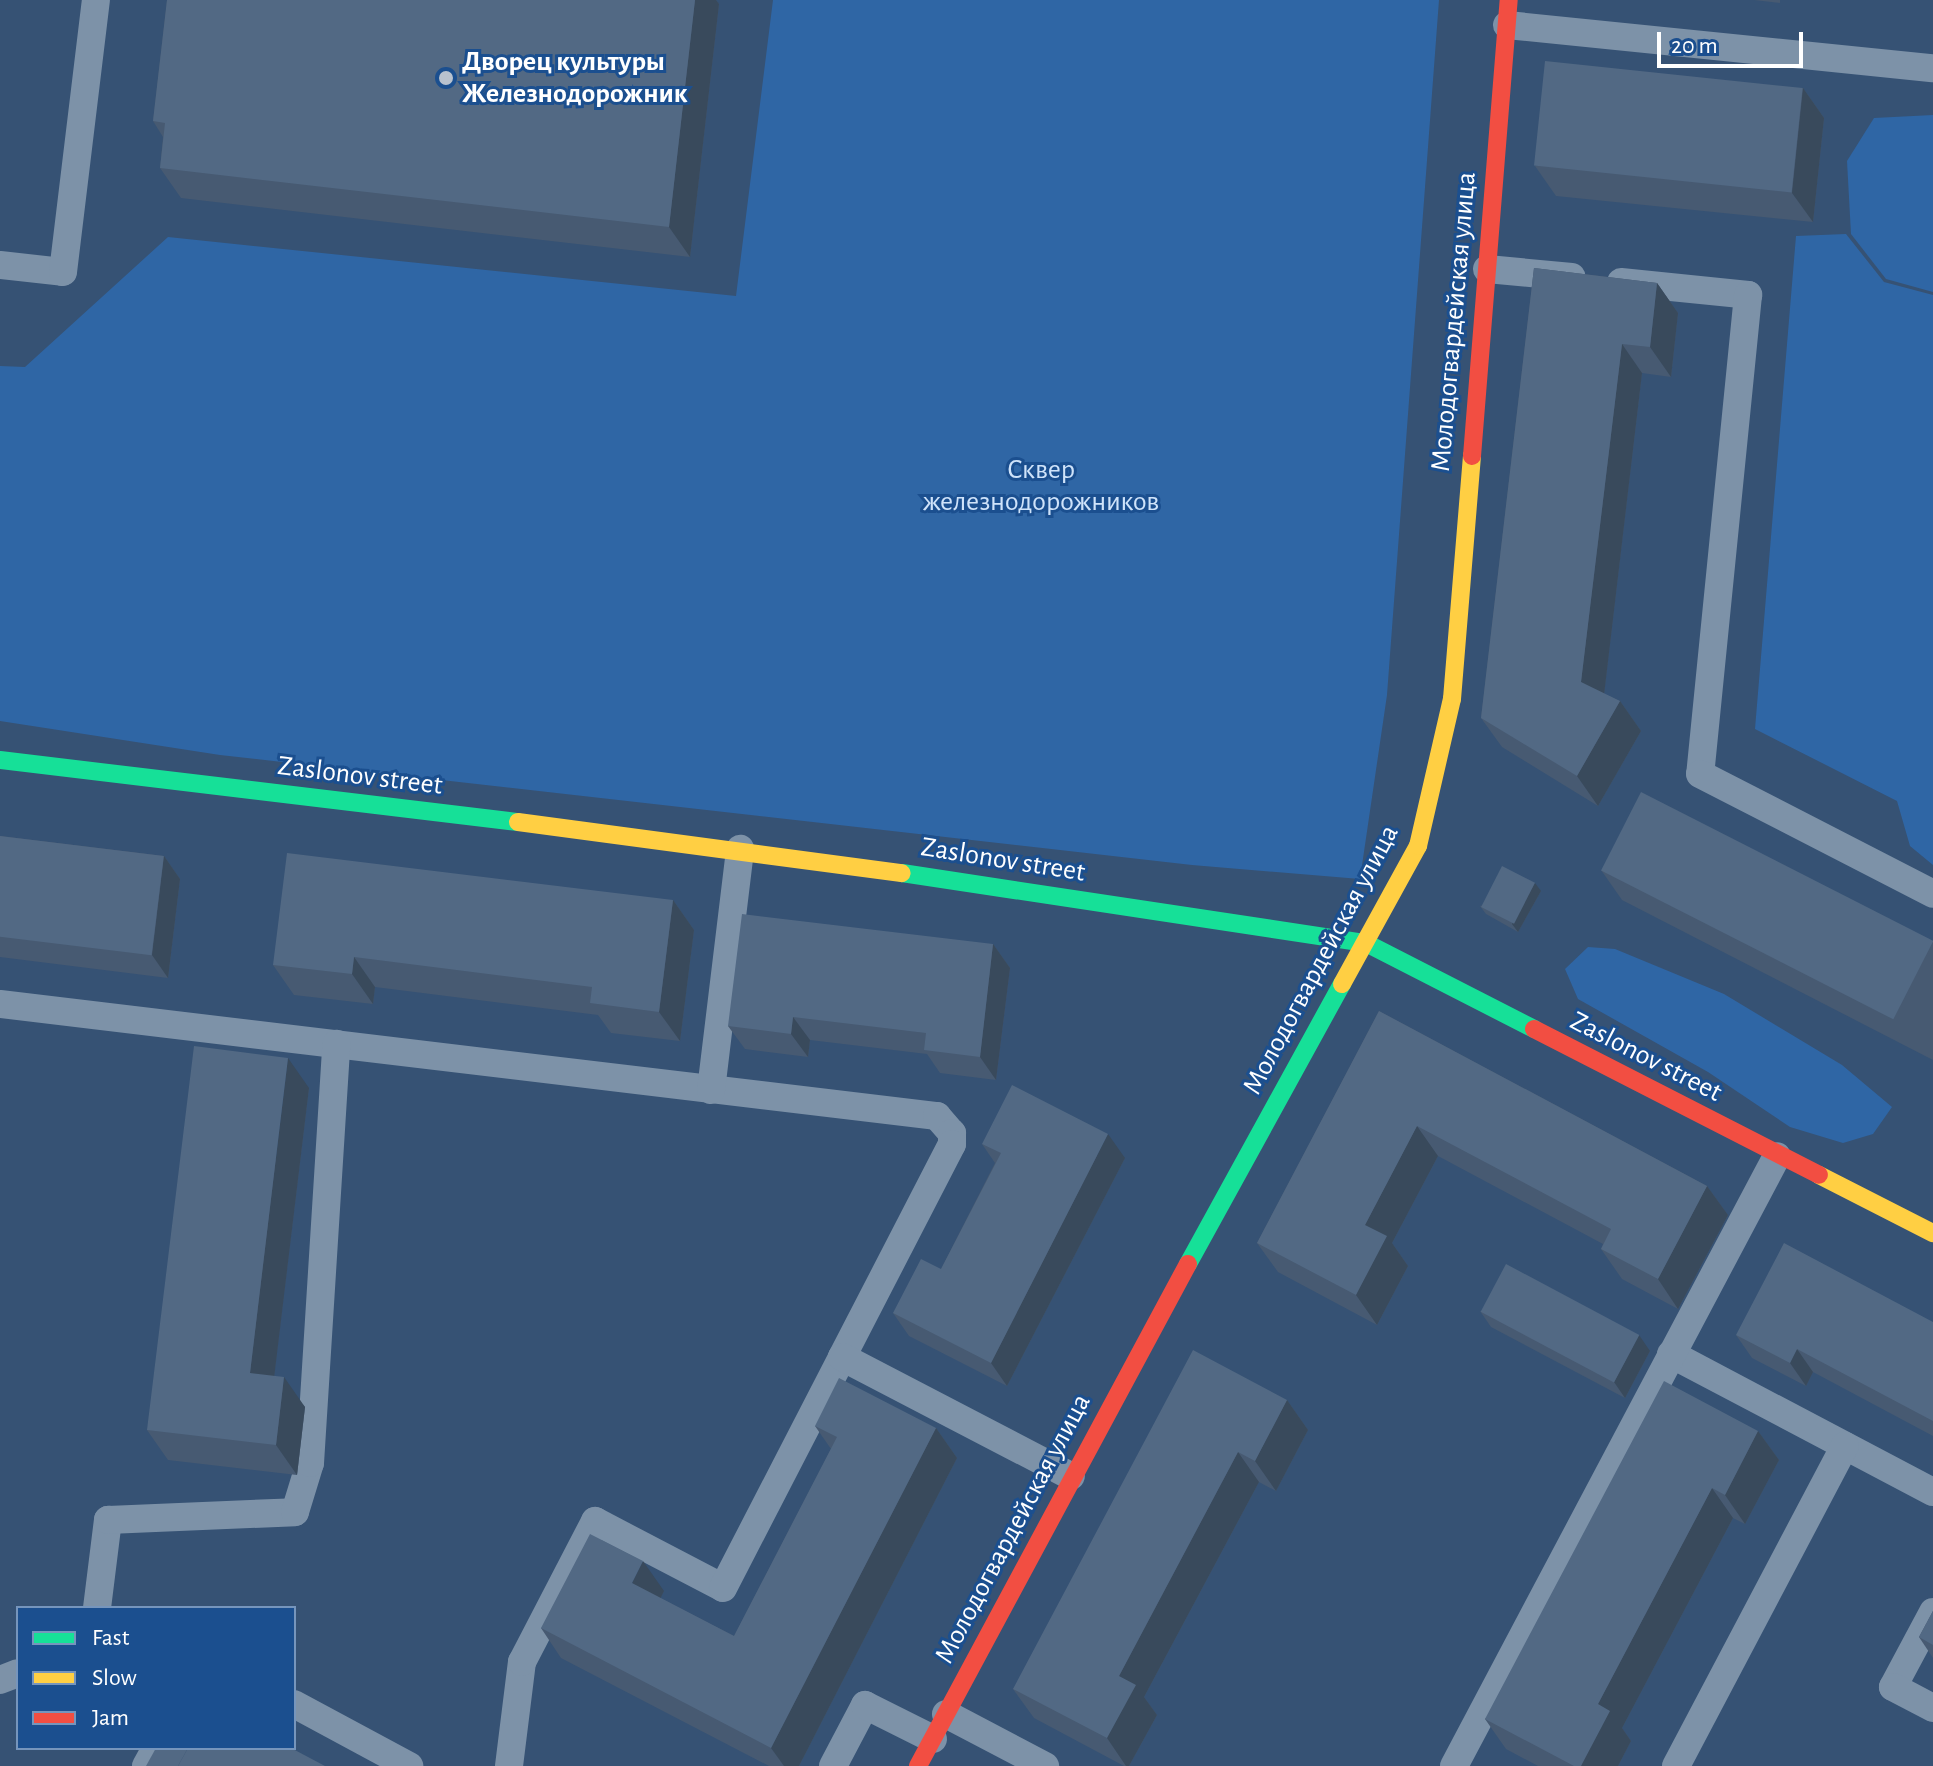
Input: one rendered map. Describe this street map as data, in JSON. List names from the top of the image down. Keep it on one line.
{"streets":{"street":["Молодогвардейская улица","Zaslonov street"]},"crossings":[["Молодогвардейская улица","Zaslonov street"]],"parks":["Сквер железнодорожников"],"places":["Дворец культуры Железнодорожник"],"legend":["Fast","Slow","Jam"],"scale_bar":"20 m"}
